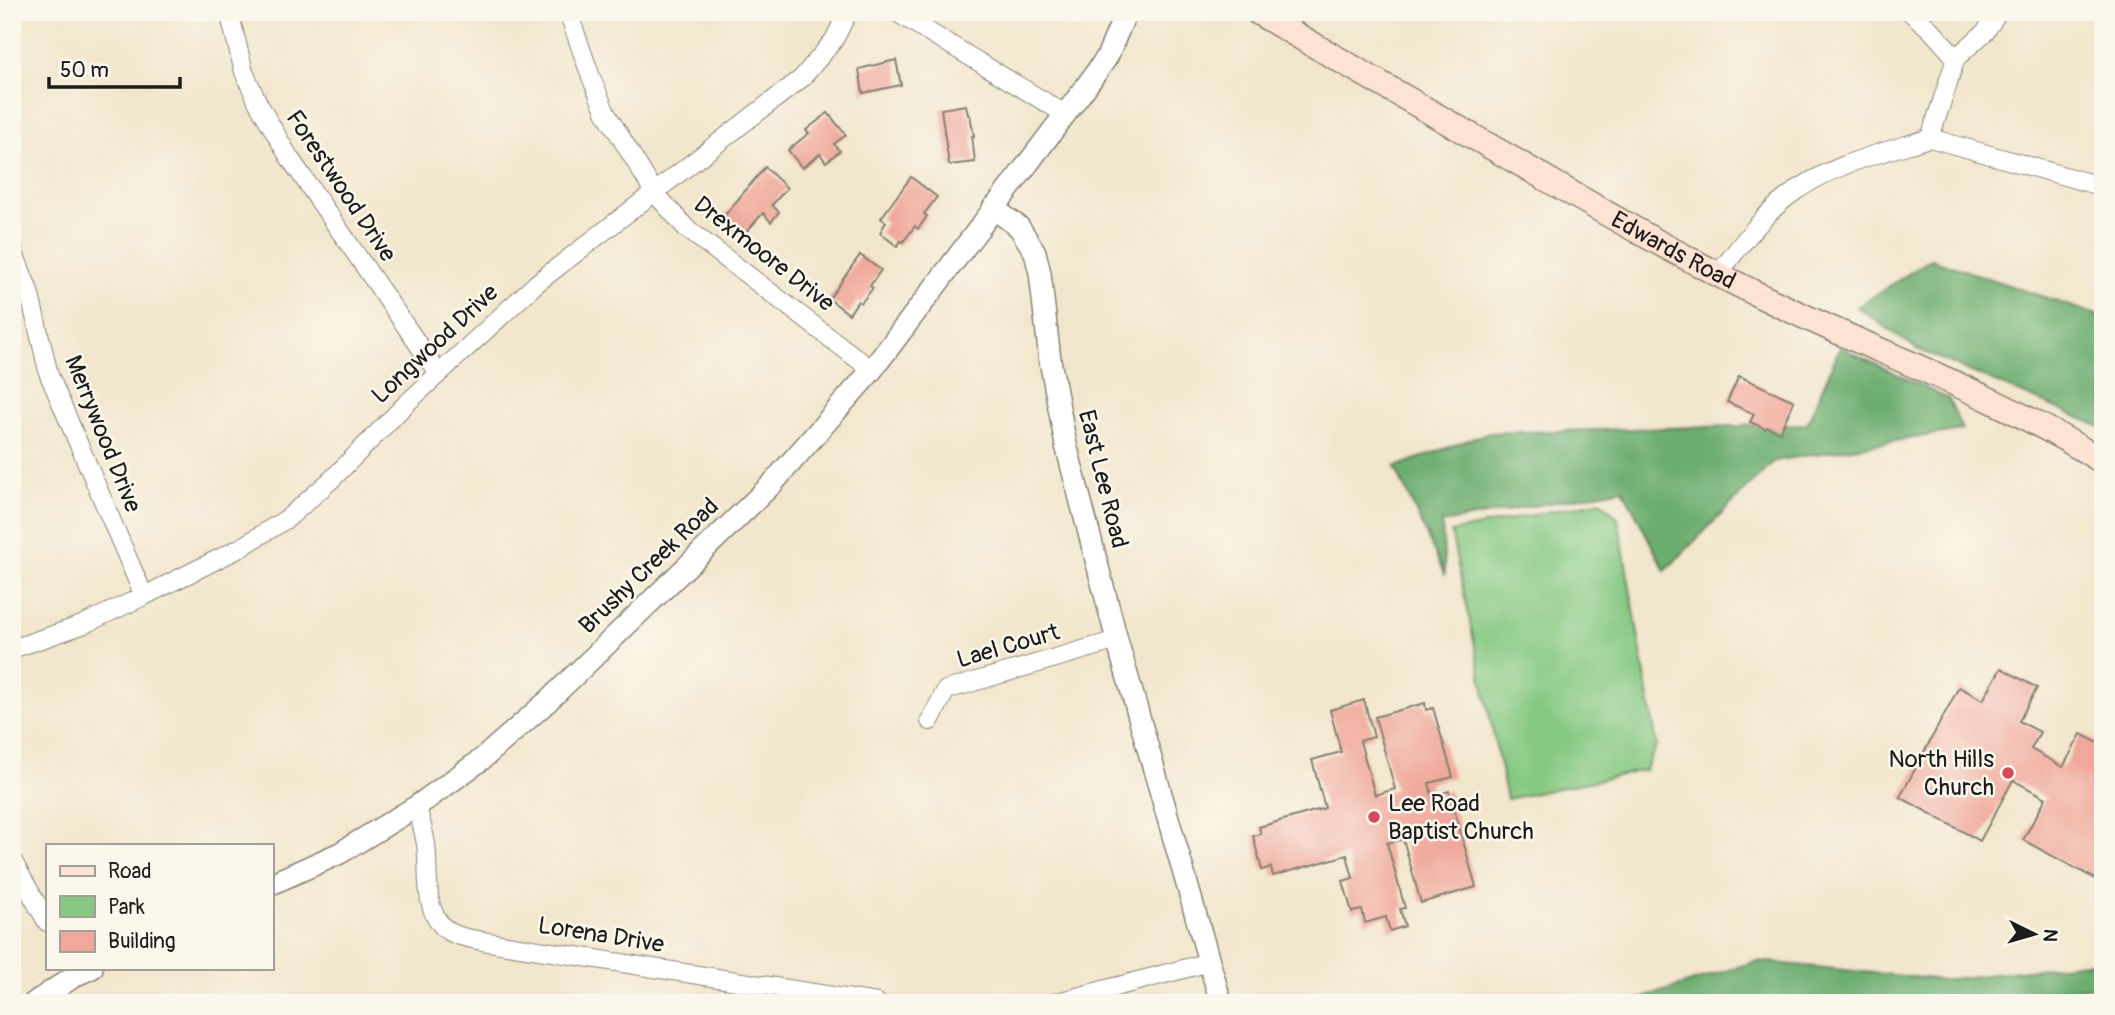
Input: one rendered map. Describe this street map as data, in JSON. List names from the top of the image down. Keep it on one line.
{"streets":{"main road":["Edwards Road"],"street":["Forestwood Drive","Drexmoore Drive","Longwood Drive","Merrywood Drive","East Lee Road","Brushy Creek Road","Lael Court","Lorena Drive"]},"crossings":[["Forestwood Drive","Longwood Drive"],["Drexmoore Drive","Longwood Drive"],["Drexmoore Drive","Brushy Creek Road"],["Longwood Drive","Merrywood Drive"],["East Lee Road","Brushy Creek Road"],["East Lee Road","Lael Court"],["Brushy Creek Road","Lorena Drive"]],"places":["North Hills Church","Lee Road Baptist Church"],"legend":["Road","Park","Building"],"scale_bar":"50 m","north":"right"}
